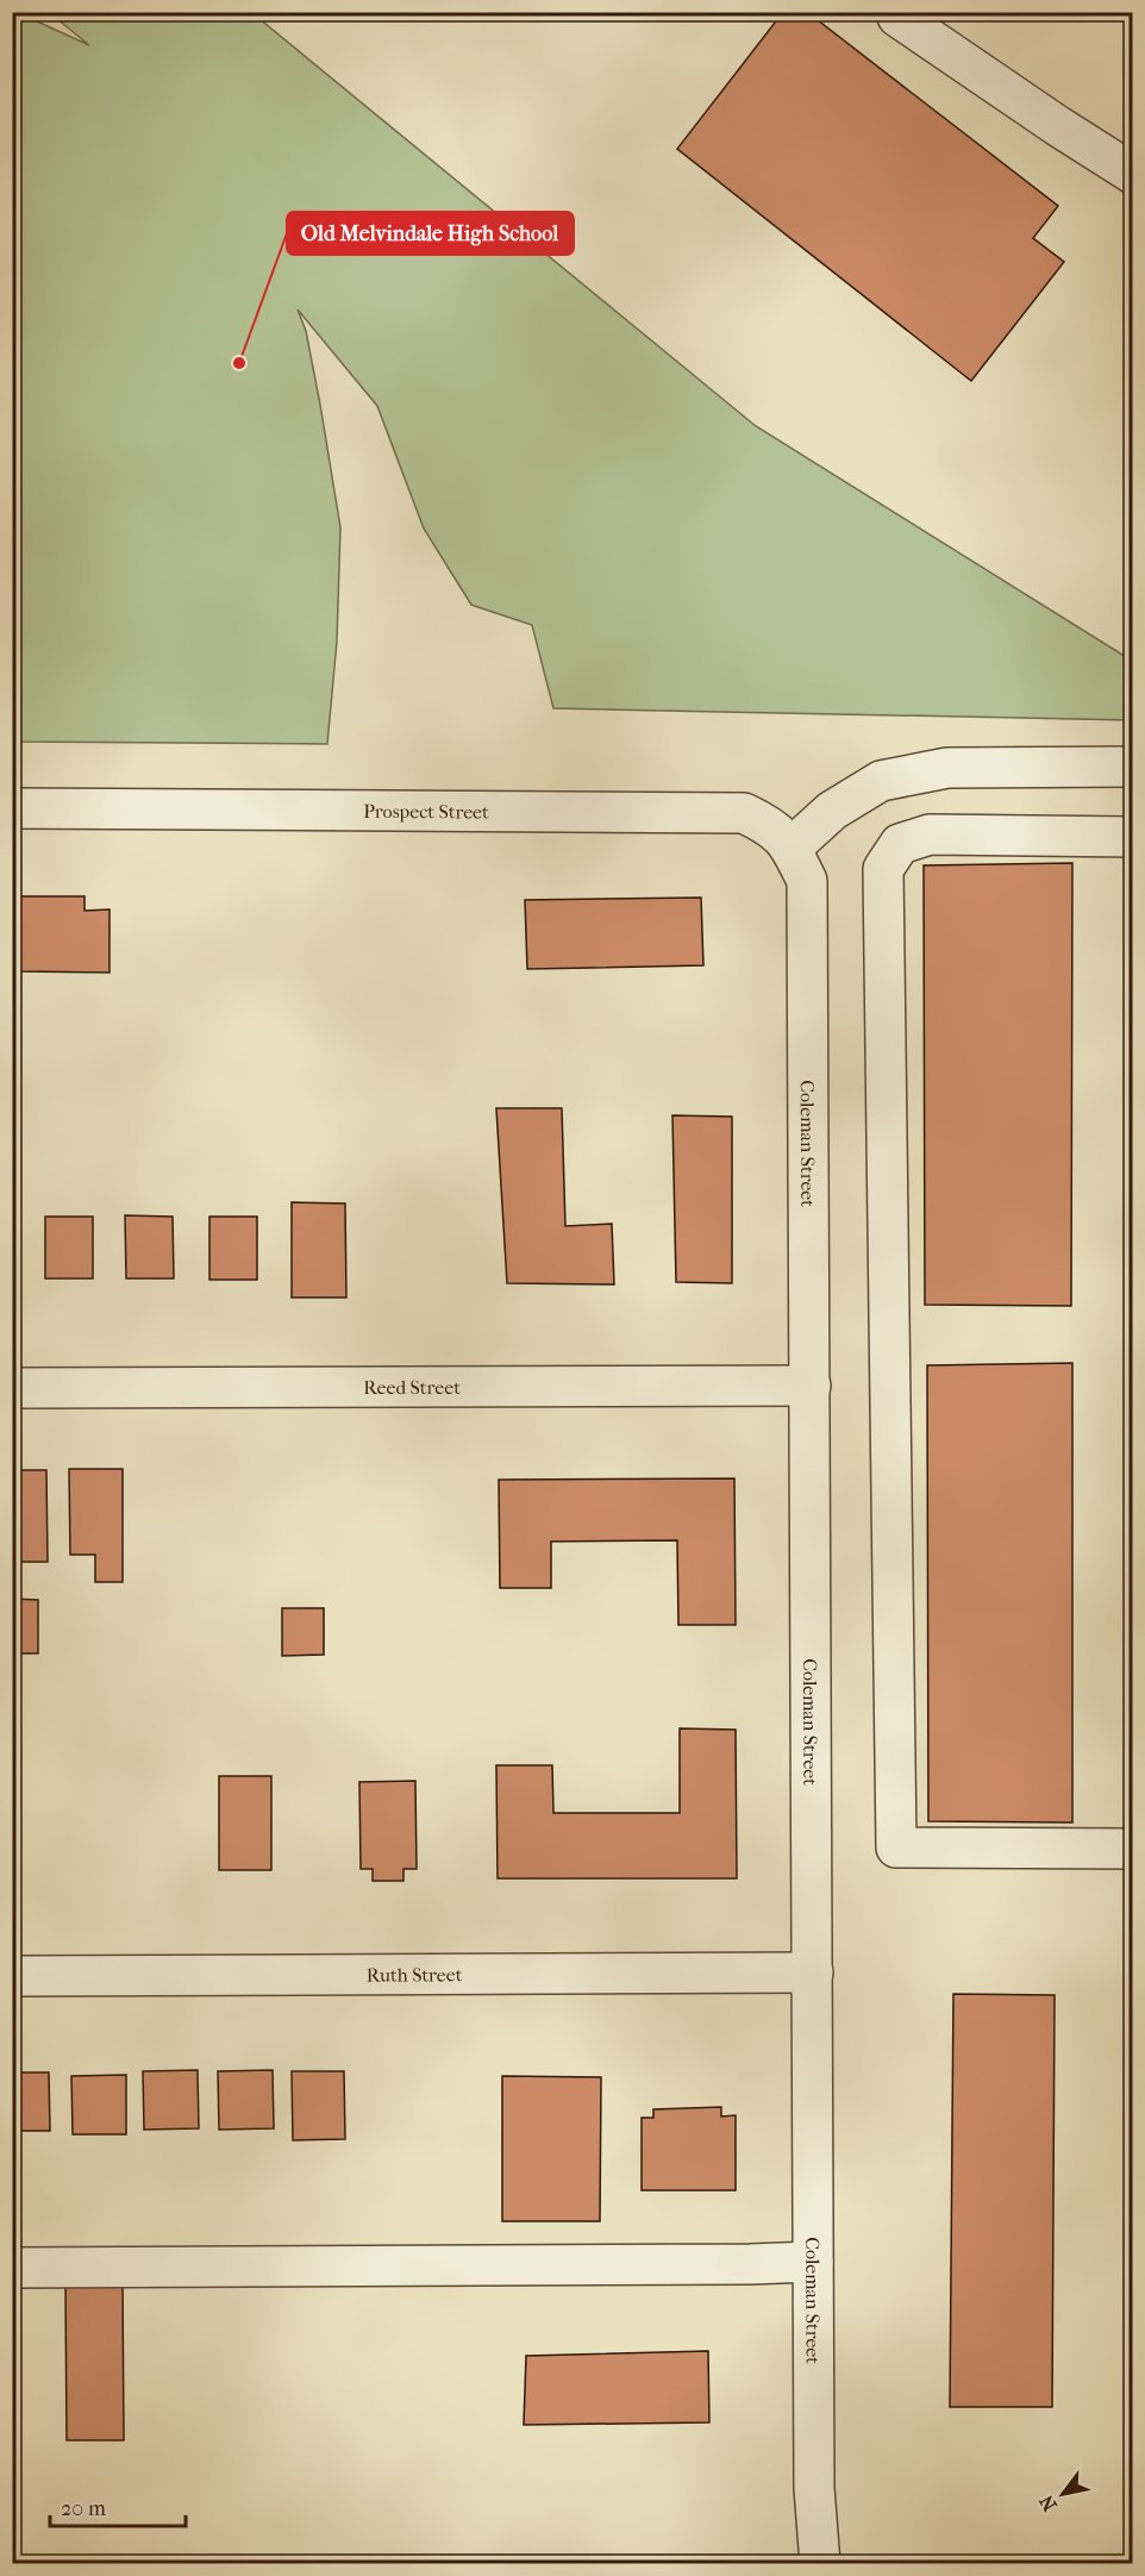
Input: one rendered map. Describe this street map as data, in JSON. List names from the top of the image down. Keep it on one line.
{"streets":{"street":["Prospect Street","Coleman Street","Reed Street","Ruth Street"]},"crossings":[["Prospect Street","Coleman Street"],["Coleman Street","Reed Street"],["Coleman Street","Ruth Street"]],"places":["Old Melvindale High School"],"scale_bar":"20 m","north":"bottom left"}
